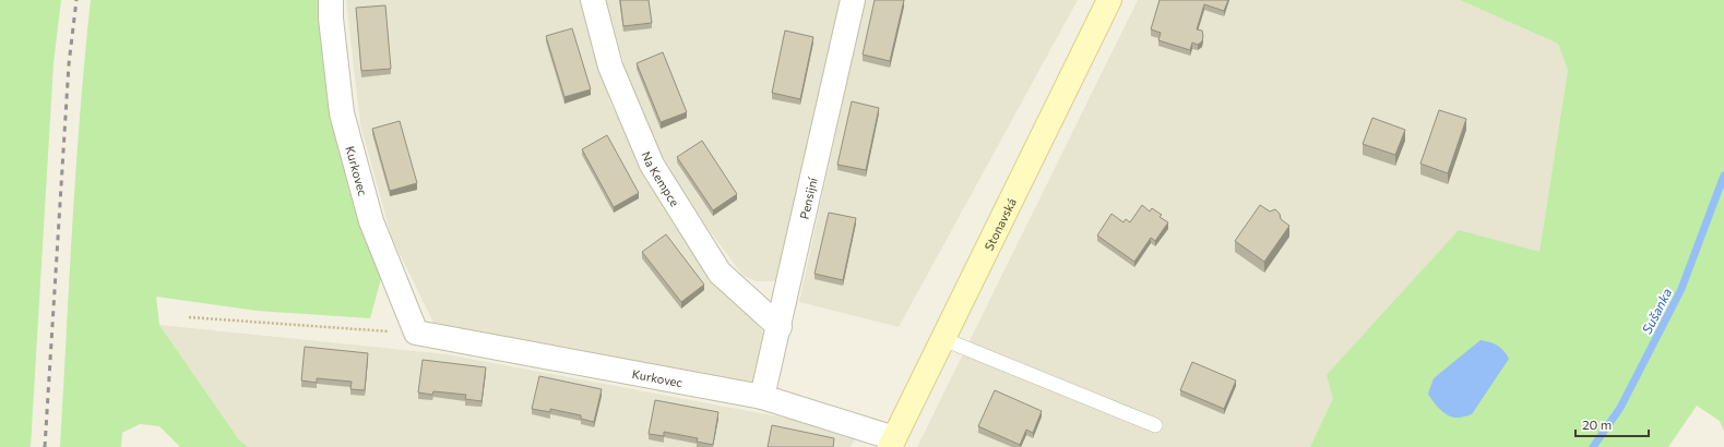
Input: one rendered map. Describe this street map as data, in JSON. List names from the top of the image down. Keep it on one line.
{"streets":{"main road":["Stonavská"],"street":["Kurkovec","Na Kempce","Pensijní"]},"crossings":[["Kurkovec","Pensijní"],["Kurkovec","Stonavská"],["Na Kempce","Pensijní"]],"water":["Sušanka"],"scale_bar":"20 m"}
